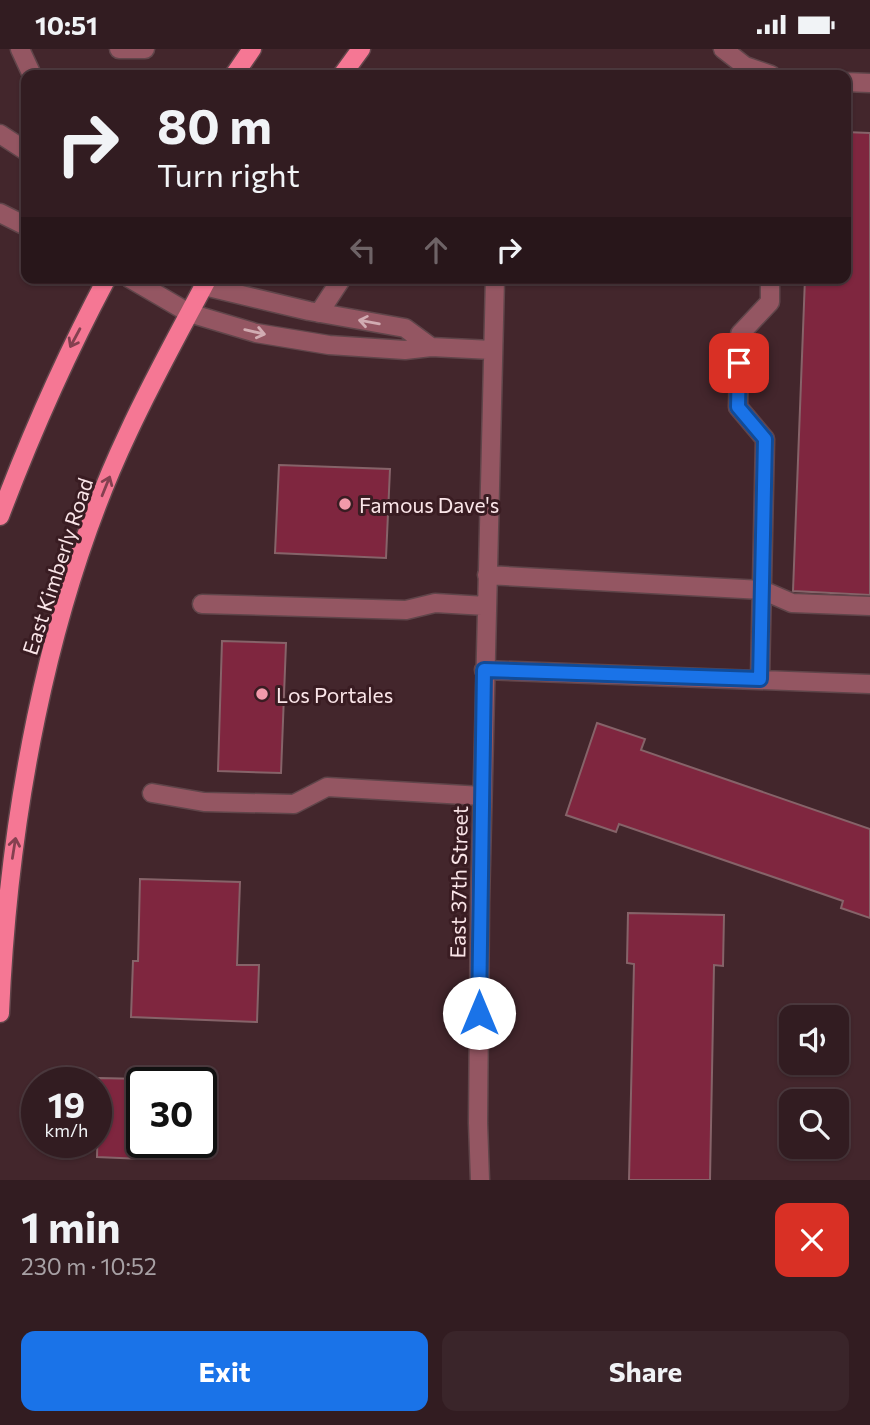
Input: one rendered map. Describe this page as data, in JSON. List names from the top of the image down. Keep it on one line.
{"streets":{"main road":["East Kimberly Road"],"street":["East 37th Street"]},"places":["Famous Dave's","Los Portales"],"page":{"status":"10:51","turn":["80 m","Turn right"],"speed":"19 km/h","limit":"30","heading":["1 min","230 m · 10:52"],"buttons":["Exit","Share"]}}
